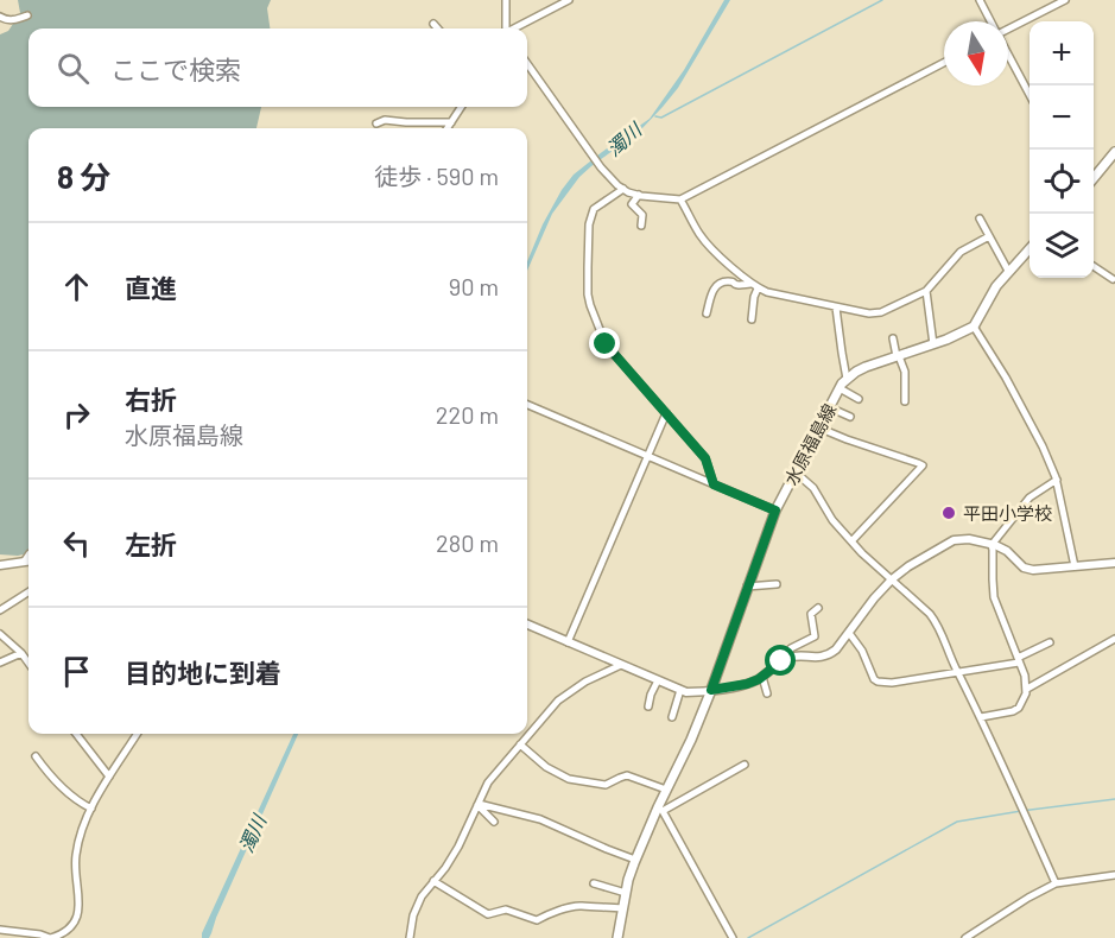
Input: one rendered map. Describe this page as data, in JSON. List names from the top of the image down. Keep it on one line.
{"streets":{"main road":["水原福島線"]},"water":["濁川"],"places":["平田小学校"],"north":"bottom","page":{"map_buttons":["+","−"],"search":"ここで検索","heading":["8 分","徒歩 · 590 m"],"list":[["直進","90 m"],["右折","水原福島線","220 m"],["左折","280 m"],"目的地に到着"]}}
